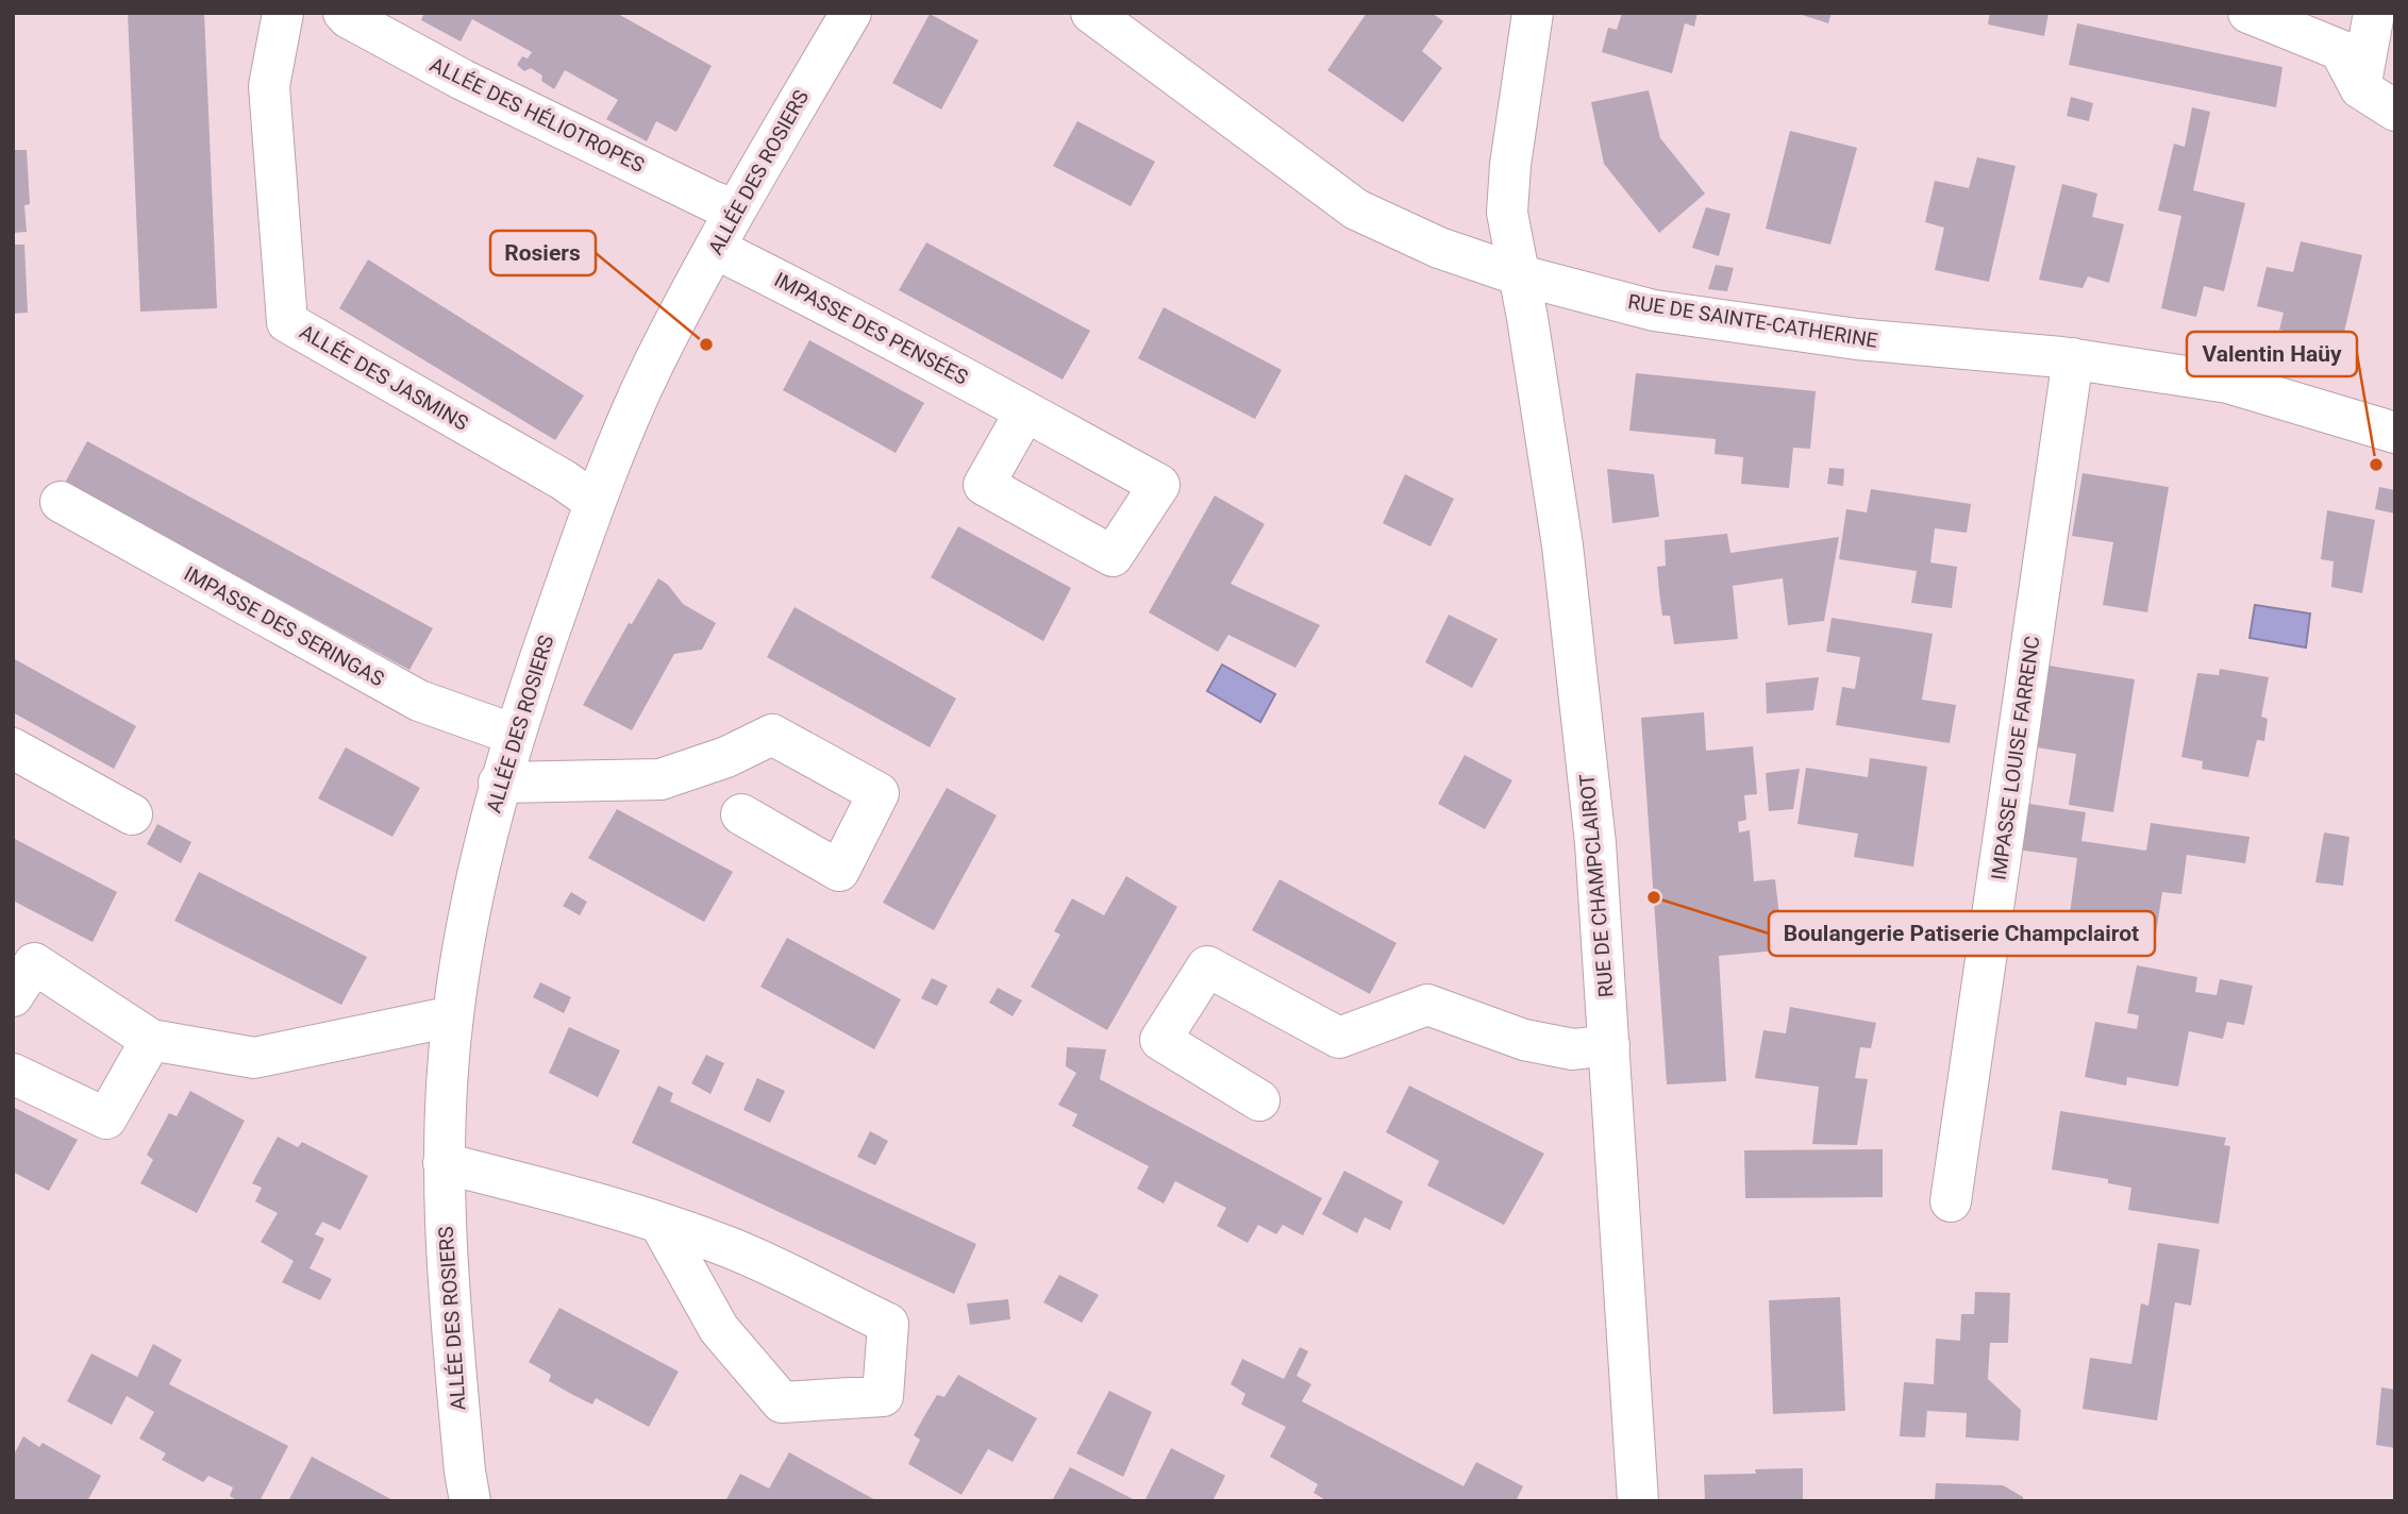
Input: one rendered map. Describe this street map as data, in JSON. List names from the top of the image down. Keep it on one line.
{"streets":{"street":["ALLÉE DES HÉLIOTROPES","ALLÉE DES ROSIERS","RUE DE SAINTE-CATHERINE","IMPASSE DES PENSÉES","ALLÉE DES JASMINS","IMPASSE DES SERINGAS","IMPASSE LOUISE FARRENC","RUE DE CHAMPCLAIROT"]},"crossings":[["ALLÉE DES HÉLIOTROPES","ALLÉE DES ROSIERS"],["ALLÉE DES ROSIERS","IMPASSE DES PENSÉES"],["ALLÉE DES ROSIERS","ALLÉE DES JASMINS"],["ALLÉE DES ROSIERS","IMPASSE DES SERINGAS"],["RUE DE SAINTE-CATHERINE","IMPASSE LOUISE FARRENC"],["RUE DE SAINTE-CATHERINE","RUE DE CHAMPCLAIROT"]],"places":["Rosiers","Valentin Haüy","Boulangerie Patiserie Champclairot"]}
